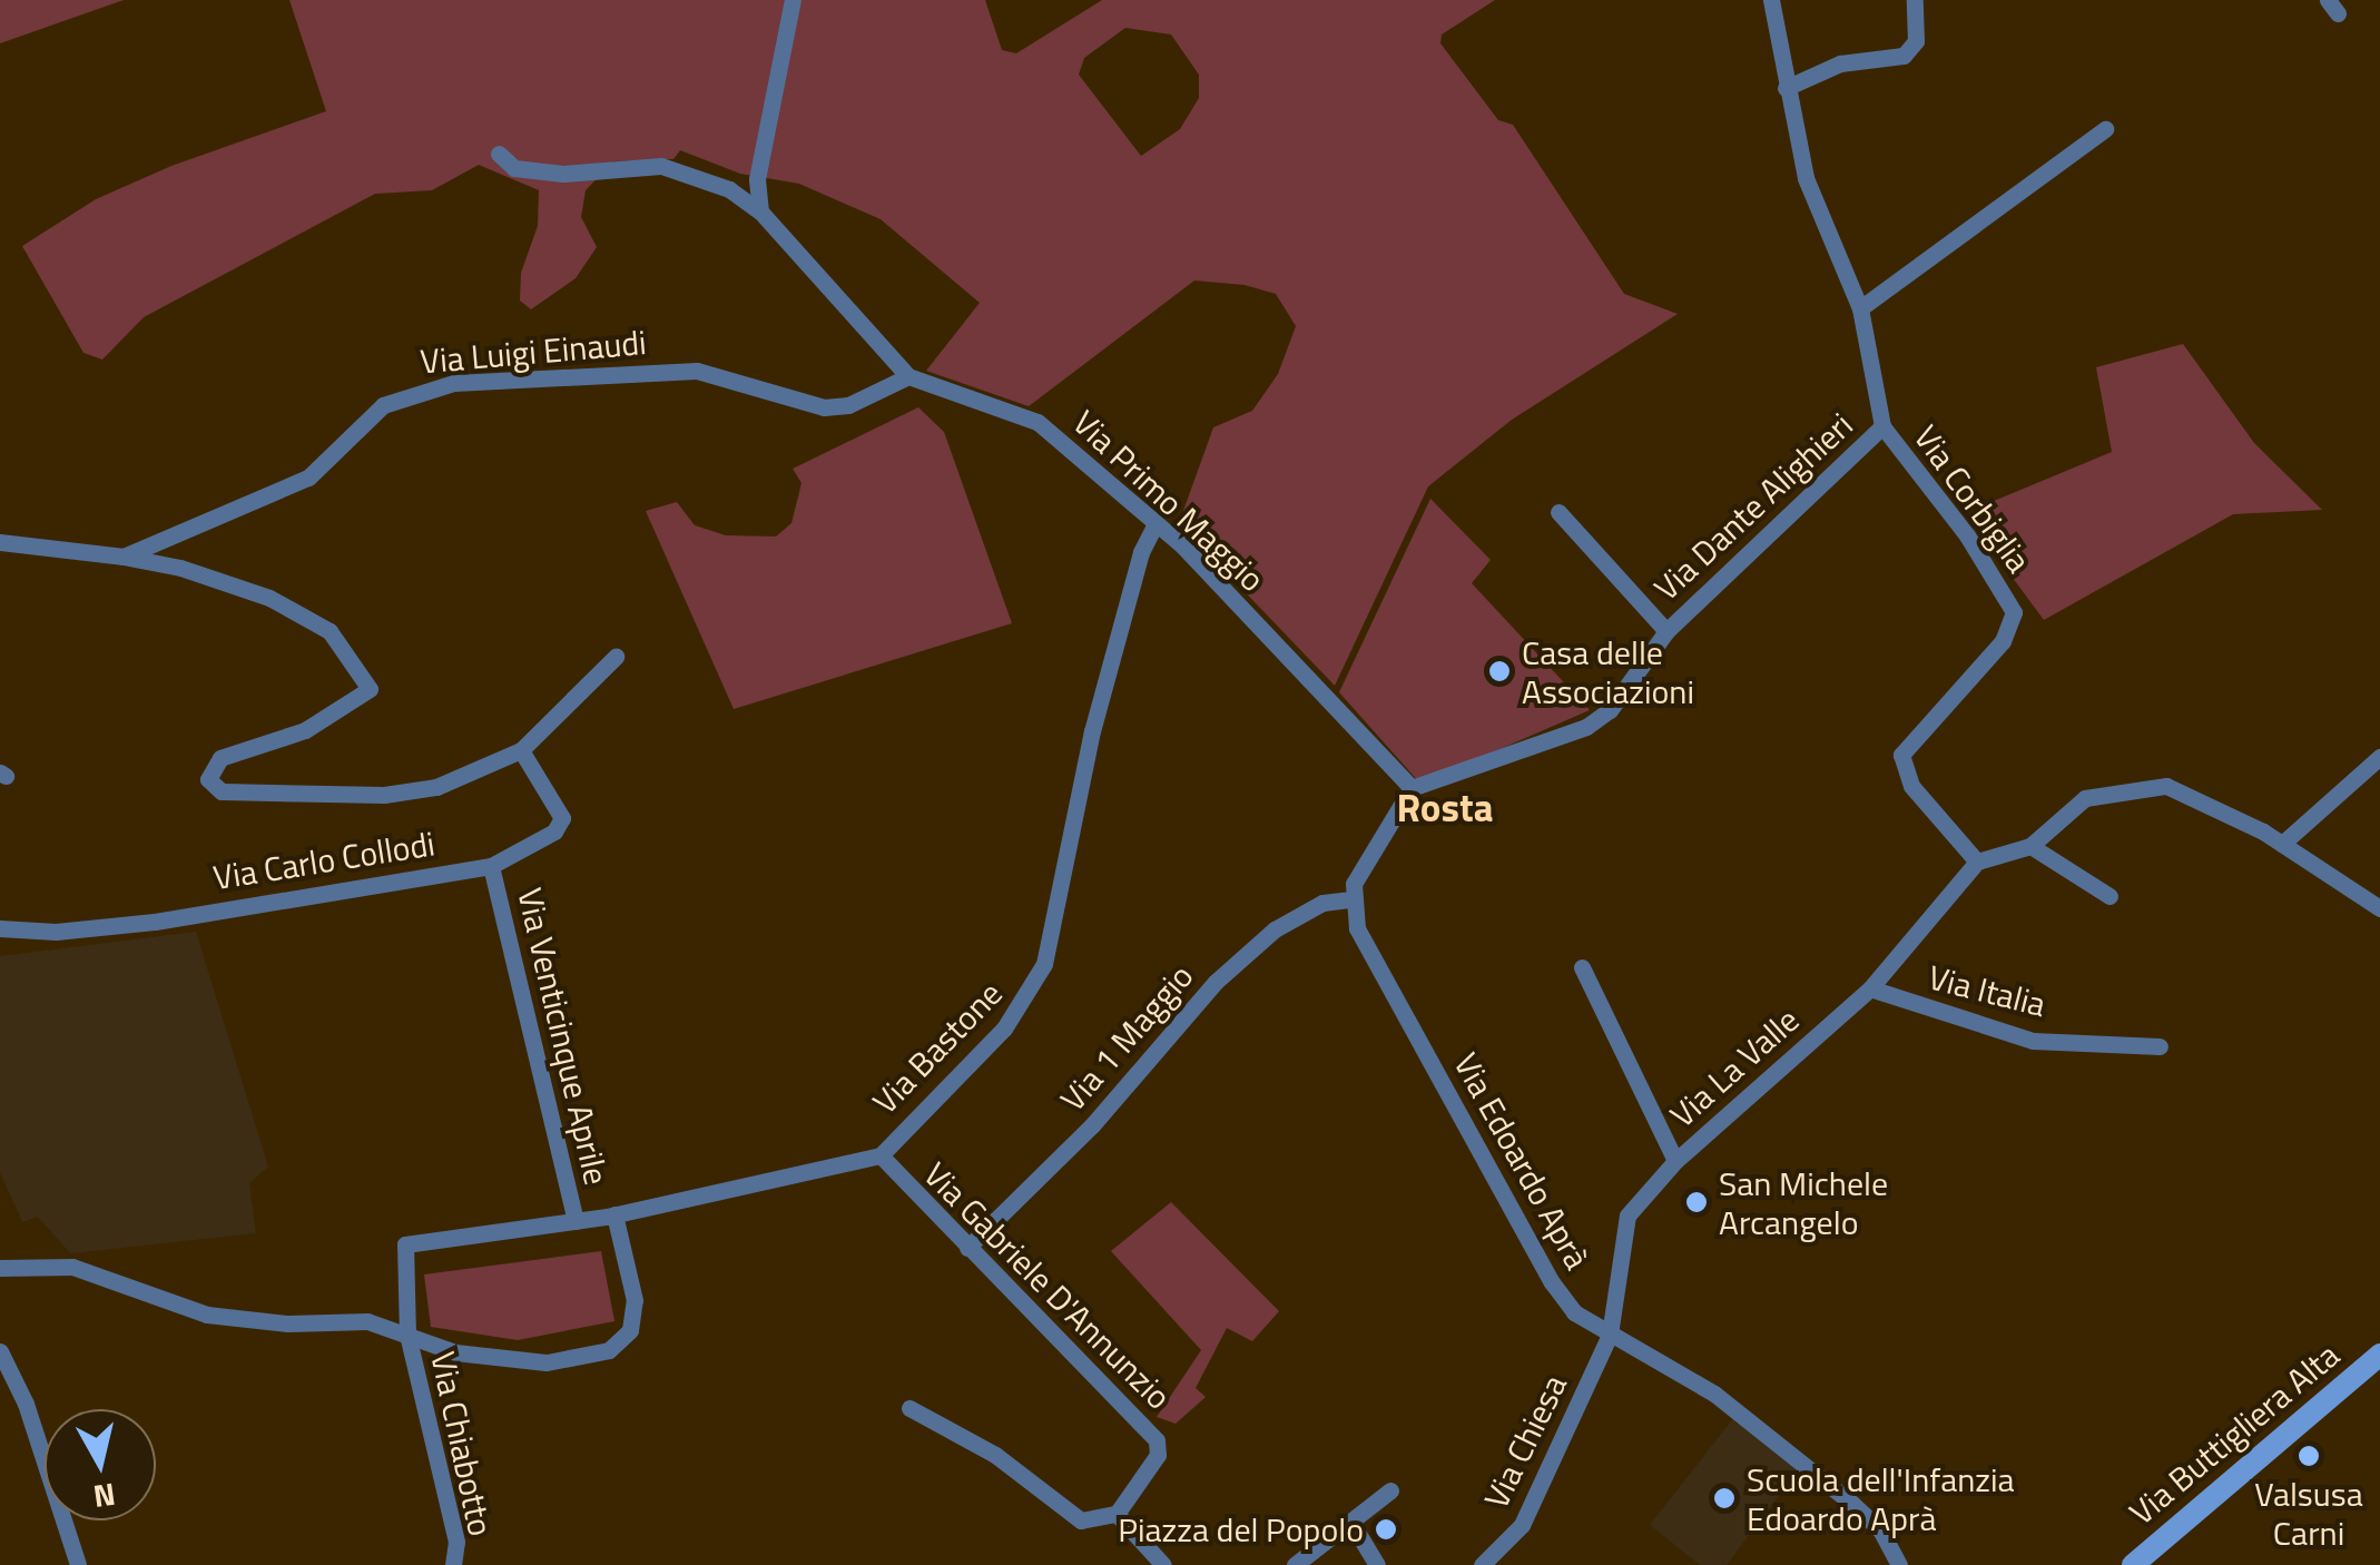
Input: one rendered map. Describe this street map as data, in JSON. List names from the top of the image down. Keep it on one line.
{"streets":{"street":["Via Luigi Einaudi","Via Corbiglia","Via Primo Maggio","Via Dante Alighieri","Via Carlo Collodi","Via Italia","Via Venticinque Aprile","Via 1 Maggio","Via Bastone","Via La Valle","Via Edoardo Aprà","Via Gabriele D'Annunzio","Via Buttigliera Alta","Via Chiesa","Via Chiabotto"]},"crossings":[["Via Luigi Einaudi","Via Primo Maggio"],["Via Corbiglia","Via Dante Alighieri"],["Via Corbiglia","Via La Valle"],["Via Primo Maggio","Via Dante Alighieri"],["Via Primo Maggio","Via Bastone"],["Via Carlo Collodi","Via Venticinque Aprile"],["Via Italia","Via La Valle"],["Via Venticinque Aprile","Via Bastone"],["Via 1 Maggio","Via Edoardo Aprà"],["Via 1 Maggio","Via Gabriele D'Annunzio"],["Via Bastone","Via Gabriele D'Annunzio"],["Via Bastone","Via Chiabotto"],["Via La Valle","Via Chiesa"],["Via Edoardo Aprà","Via Chiesa"]],"districts":["Rosta"],"places":["Casa delle Associazioni","San Michele Arcangelo","Valsusa Carni","Scuola dell'Infanzia Edoardo Aprà","Piazza del Popolo"],"north":"bottom"}
